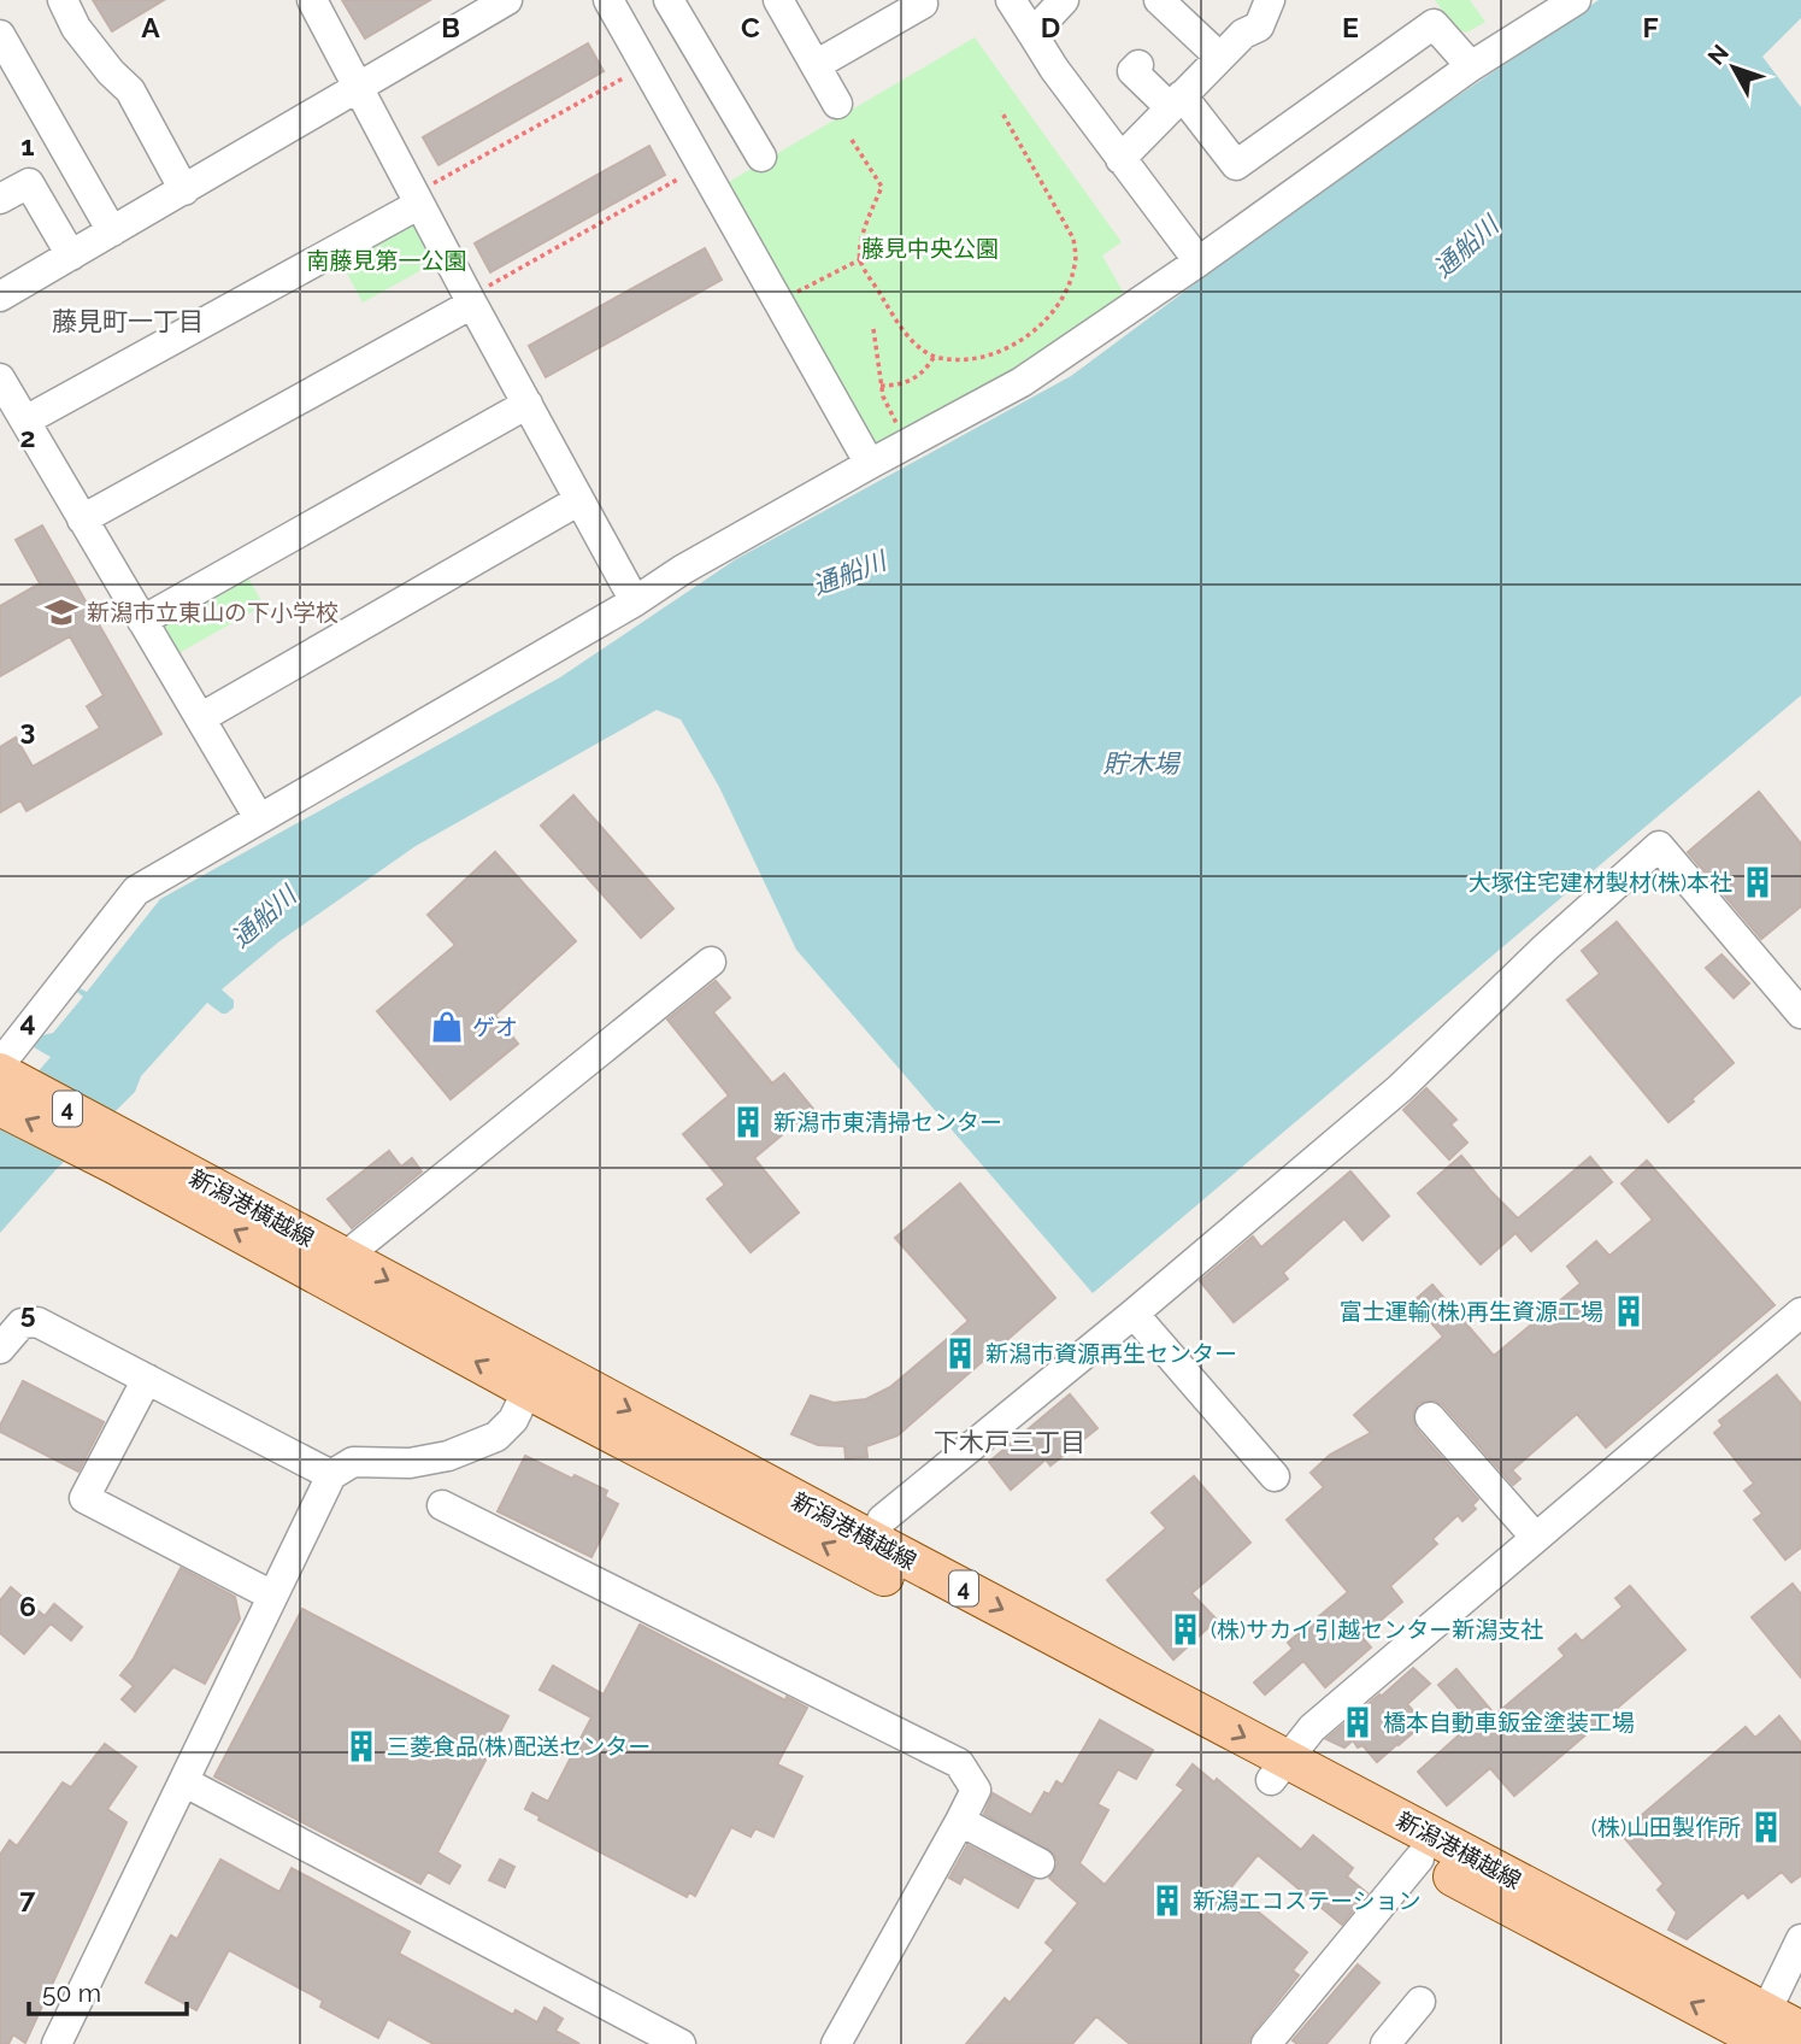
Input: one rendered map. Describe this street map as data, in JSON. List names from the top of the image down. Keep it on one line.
{"streets":{"main road":["4","新潟港横越線"]},"districts":["藤見町一丁目","下木戸三丁目"],"water":["通船川","貯木場"],"parks":["藤見中央公園","南藤見第一公園"],"places":{"school or university":["新潟市立東山の下小学校"],"building":["大塚住宅建材製材(株)本社","新潟市東清掃センター","富士運輸(株)再生資源工場","新潟市資源再生センター","(株)サカイ引越センター新潟支社","橋本自動車鈑金塗装工場","三菱食品(株)配送センター","(株)山田製作所","新潟エコステーション"],"shop":["ゲオ"]},"scale_bar":"50 m","north":"top left","grid":{"columns":["A","B","C","D","E","F"],"rows":["1","2","3","4","5","6","7"]}}
